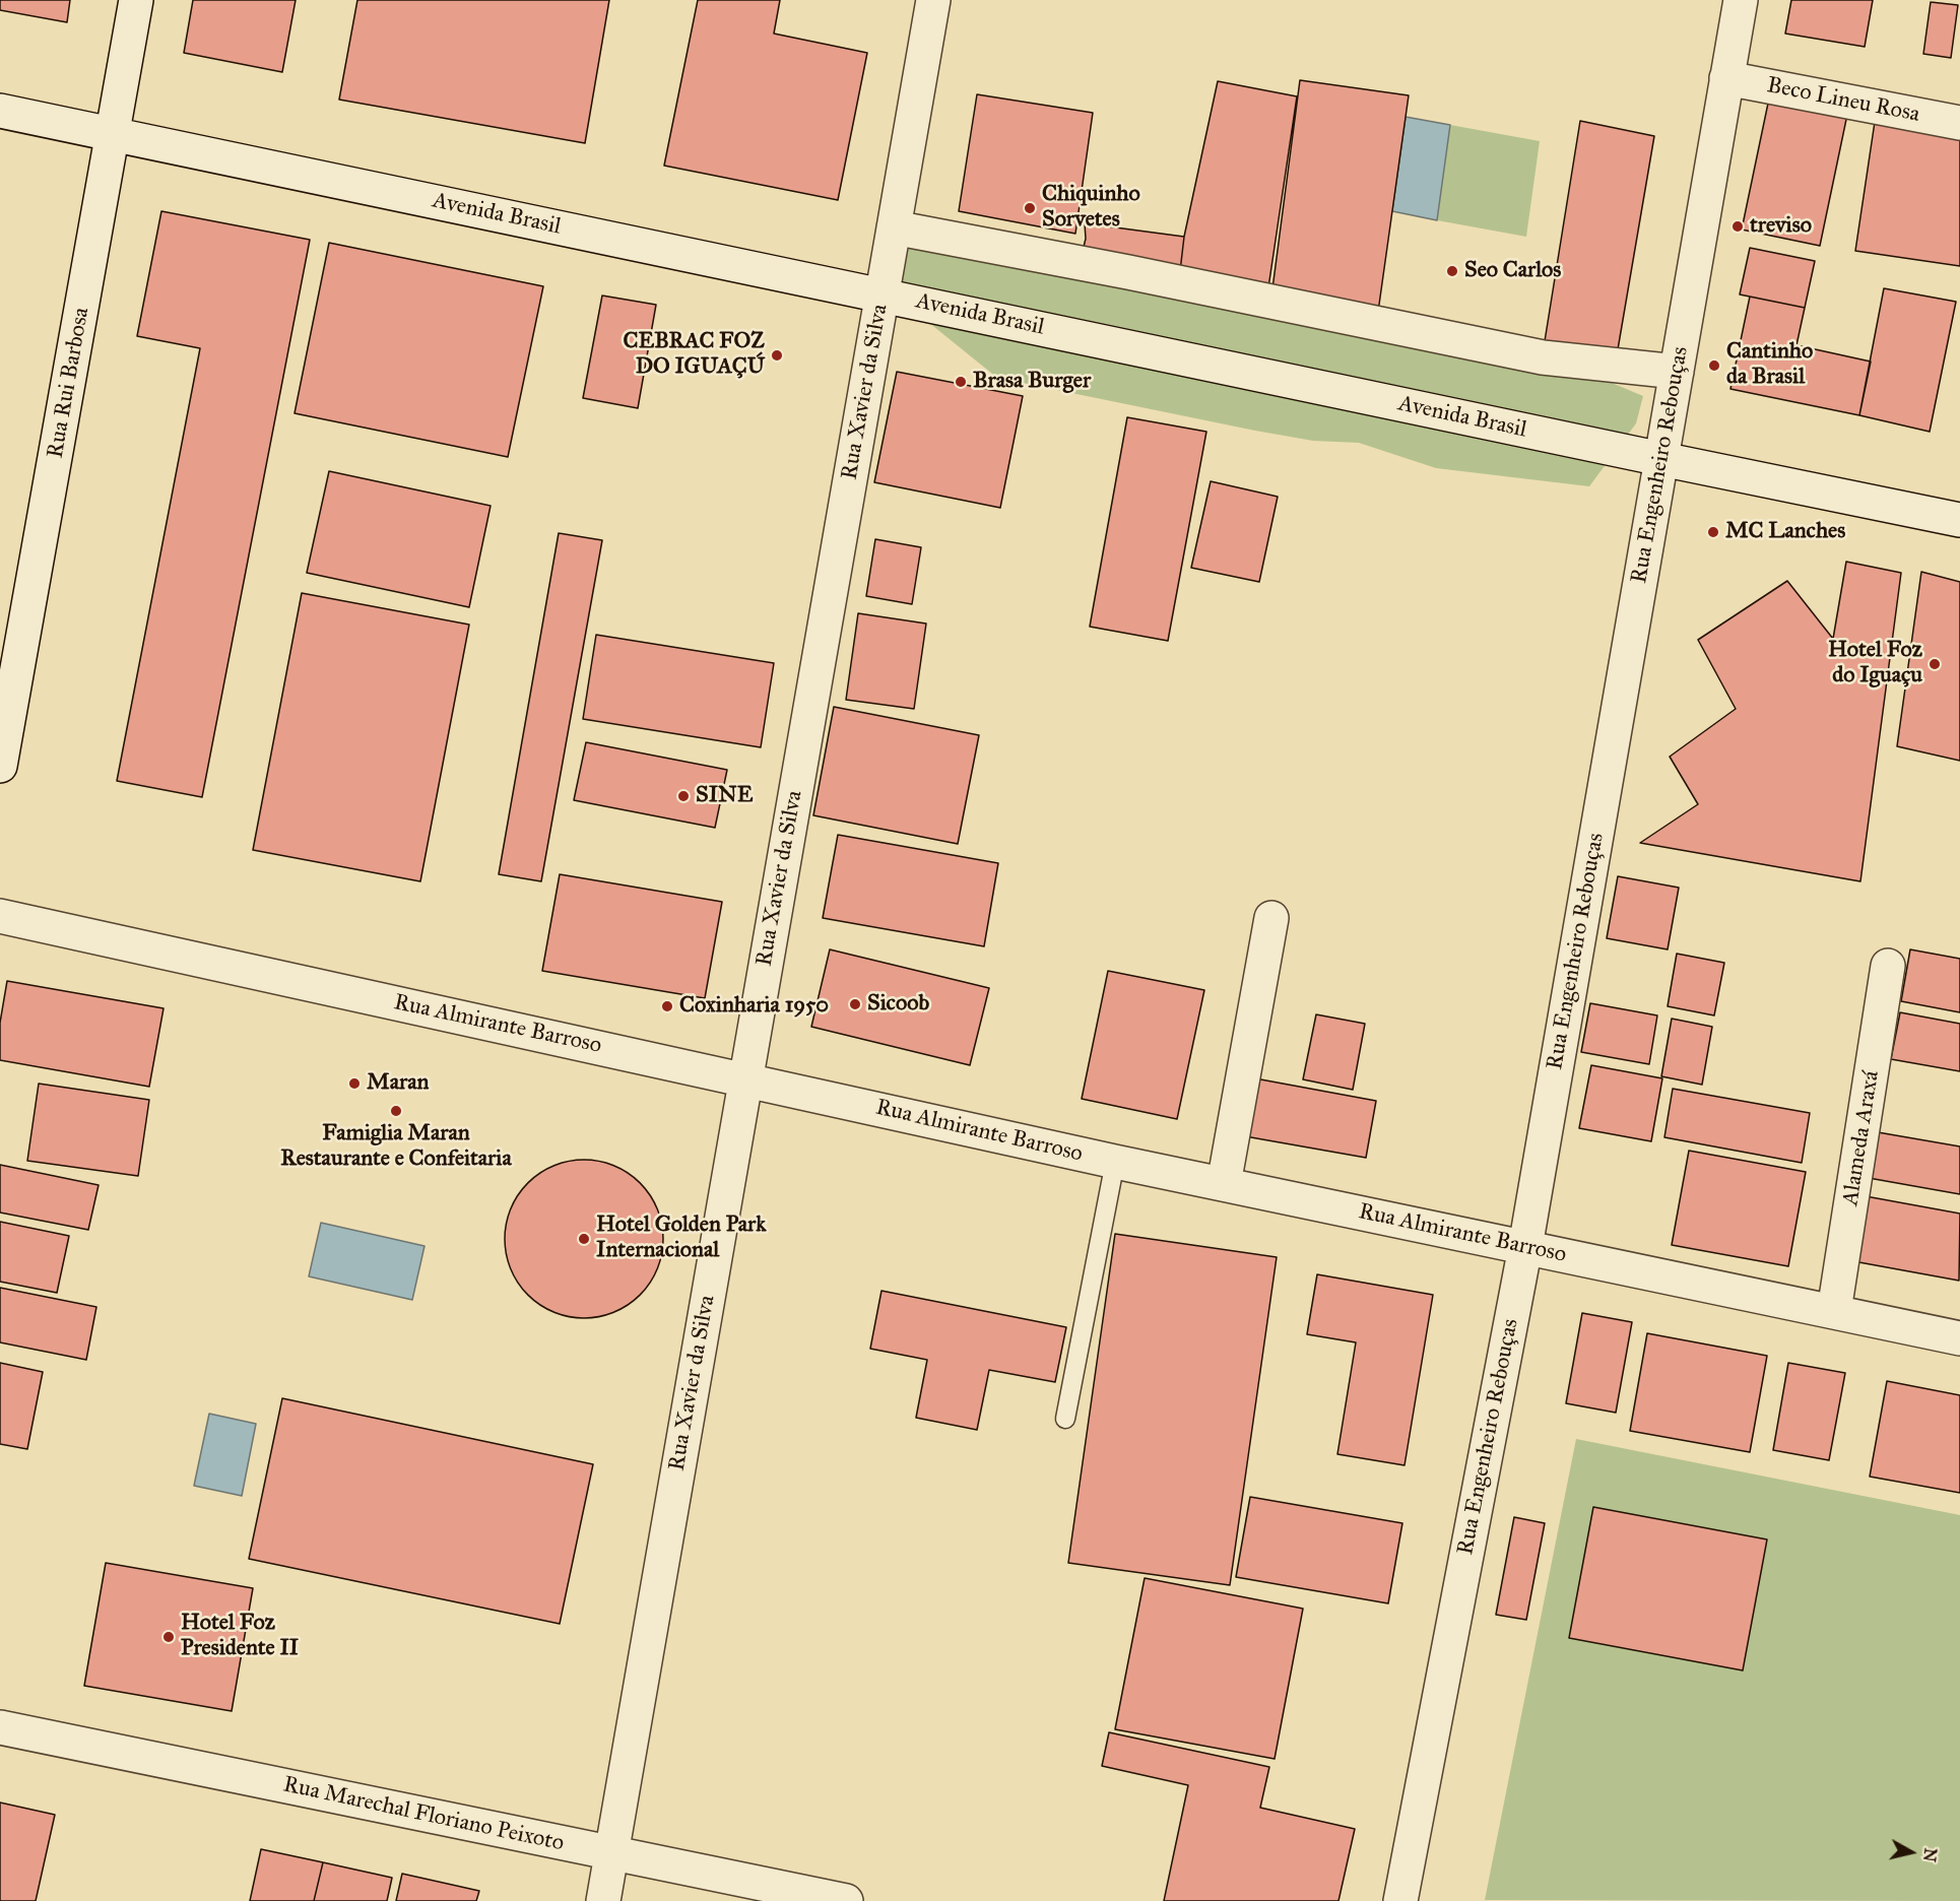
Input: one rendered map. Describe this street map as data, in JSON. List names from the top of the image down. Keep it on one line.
{"streets":{"street":["Beco Lineu Rosa","Avenida Brasil","Rua Rui Barbosa","Rua Xavier da Silva","Rua Engenheiro Rebouças","Rua Almirante Barroso","Alameda Araxá","Rua Marechal Floriano Peixoto"]},"crossings":[["Beco Lineu Rosa","Rua Engenheiro Rebouças"],["Avenida Brasil","Rua Rui Barbosa"],["Avenida Brasil","Rua Xavier da Silva"],["Avenida Brasil","Rua Engenheiro Rebouças"],["Rua Xavier da Silva","Rua Almirante Barroso"],["Rua Xavier da Silva","Rua Marechal Floriano Peixoto"],["Rua Engenheiro Rebouças","Rua Almirante Barroso"],["Rua Almirante Barroso","Alameda Araxá"]],"places":["Chiquinho Sorvetes","treviso","Seo Carlos","CEBRAC FOZ DO IGUAÇÚ","Cantinho da Brasil","Brasa Burger","MC Lanches","Hotel Foz do Iguaçu","SINE","Sicoob","Coxinharia 1950","Maran","Famiglia Maran Restaurante e Confeitaria","Hotel Golden Park Internacional","Hotel Foz Presidente II"],"north":"right"}
